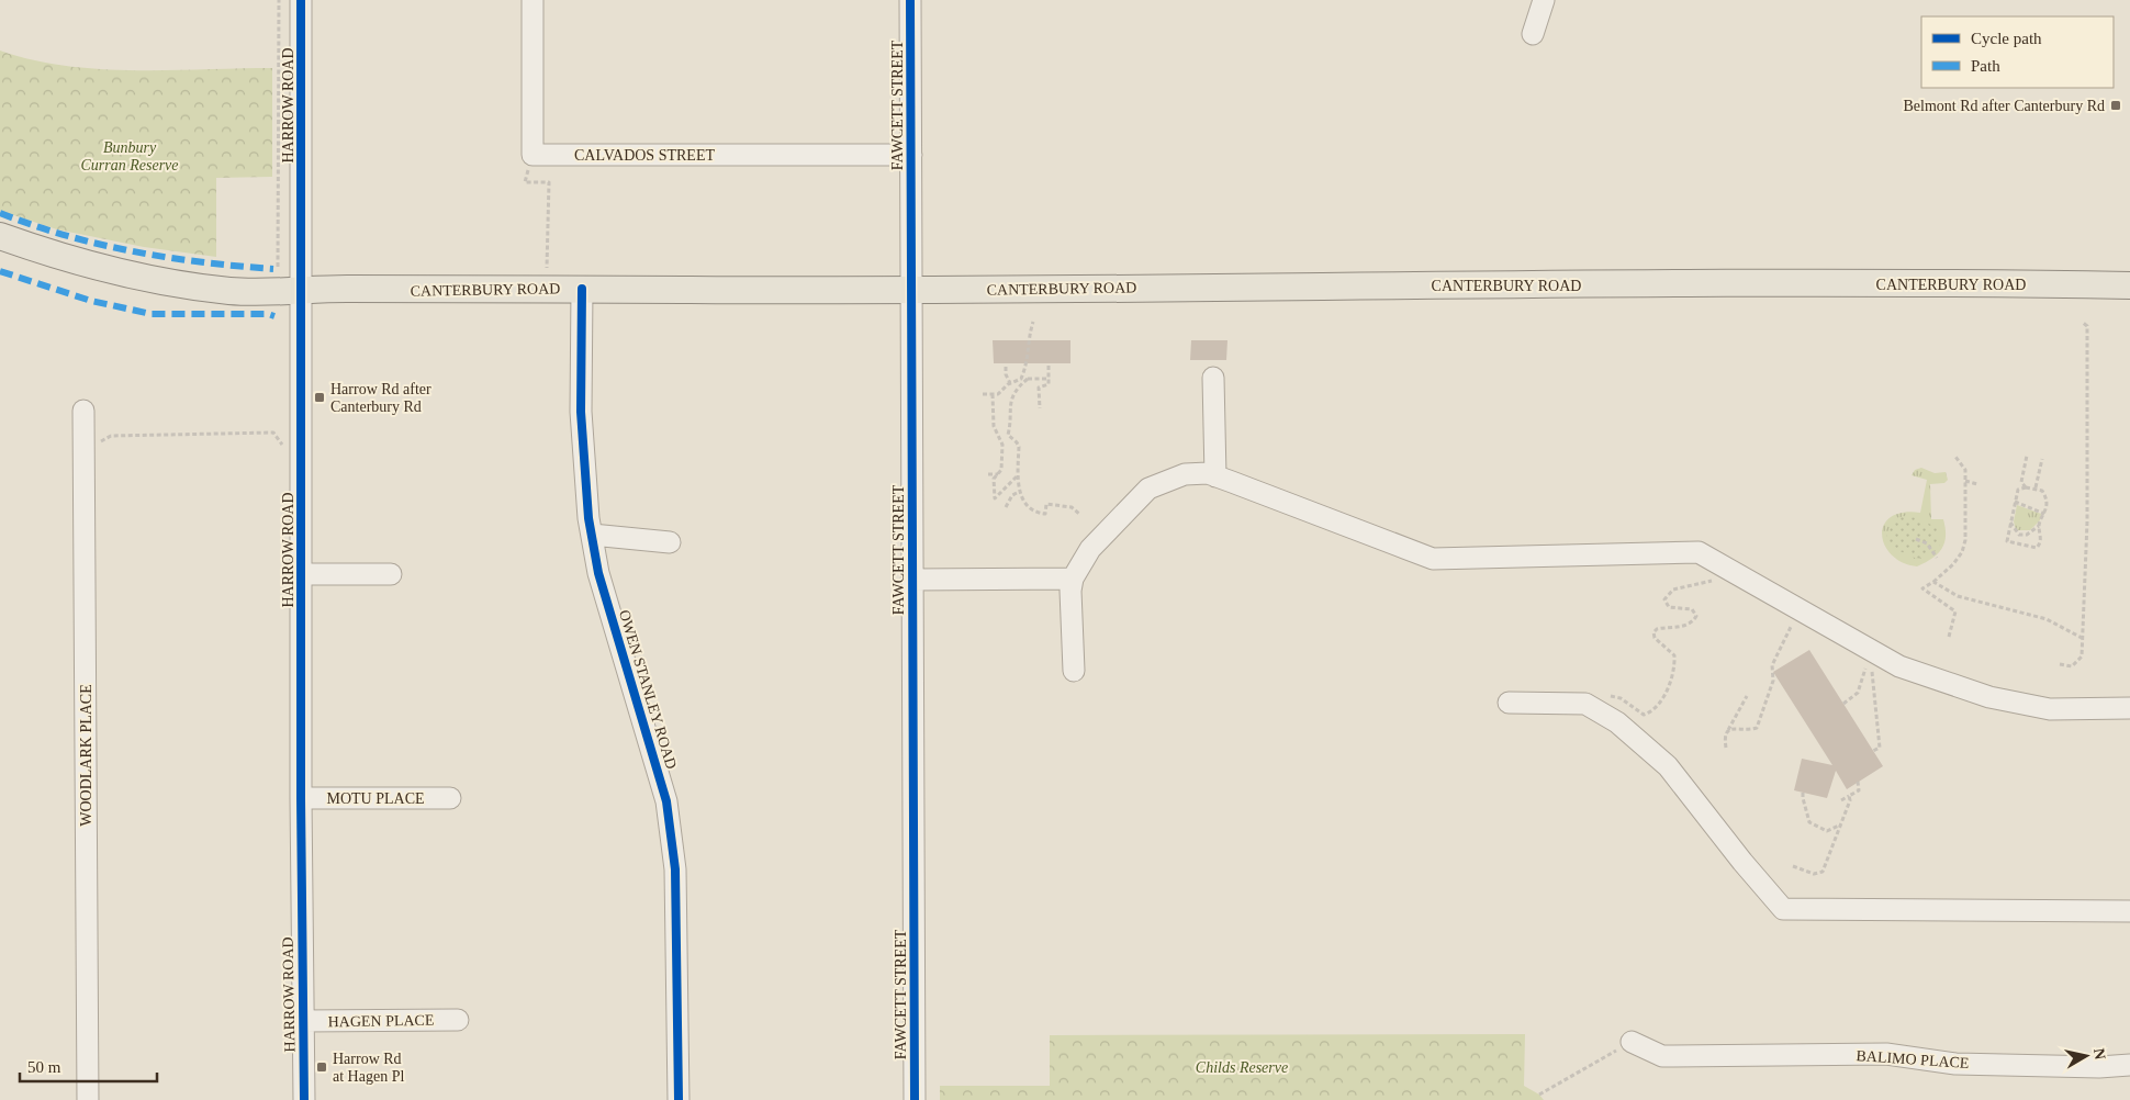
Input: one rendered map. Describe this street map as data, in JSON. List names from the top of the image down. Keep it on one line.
{"streets":{"main road":["CANTERBURY ROAD"],"street":["HARROW ROAD","FAWCETT STREET","CALVADOS STREET","OWEN STANLEY ROAD","WOODLARK PLACE","MOTU PLACE","HAGEN PLACE","BALIMO PLACE"]},"crossings":[["HARROW ROAD","CANTERBURY ROAD"],["HARROW ROAD","MOTU PLACE"],["HARROW ROAD","HAGEN PLACE"],["FAWCETT STREET","CALVADOS STREET"],["FAWCETT STREET","CANTERBURY ROAD"],["CANTERBURY ROAD","OWEN STANLEY ROAD"]],"parks":["Bunbury Curran Reserve","Childs Reserve"],"places":{"transit":["Belmont Rd after Canterbury Rd","Harrow Rd after Canterbury Rd","Harrow Rd at Hagen Pl"]},"legend":["Cycle path","Path"],"scale_bar":"50 m","north":"right"}
